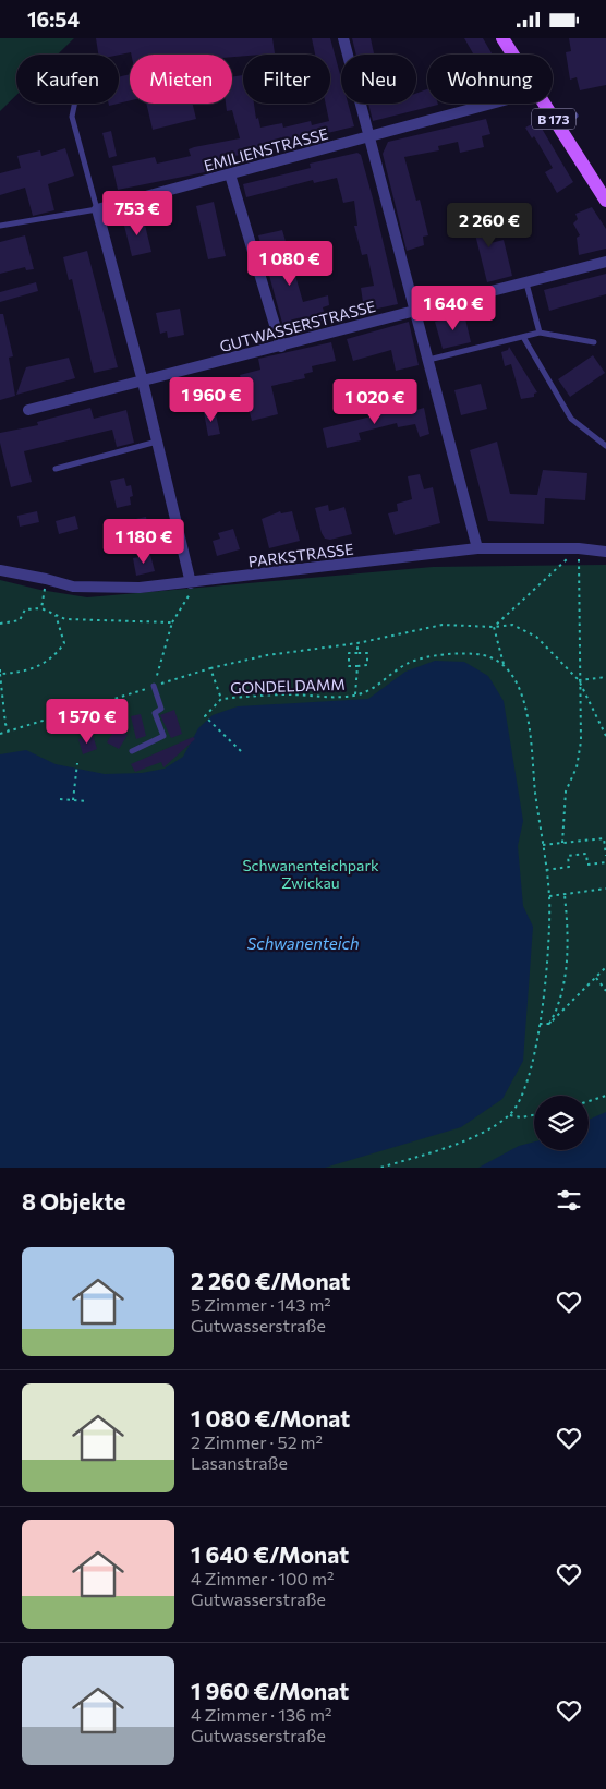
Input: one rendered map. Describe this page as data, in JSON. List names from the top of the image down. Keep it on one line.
{"streets":{"main road":["B 173"],"street":["EMILIENSTRASSE","GUTWASSERSTRASSE","PARKSTRASSE"],"path":["GONDELDAMM"]},"water":["Schwanenteich"],"parks":["Schwanenteichpark Zwickau"],"page":{"status":"16:54","chip":["Kaufen","Mieten","Filter","Neu","Wohnung"],"price":["753 €","2 260 €","1 080 €","1 640 €","1 960 €","1 020 €","1 180 €","1 570 €"],"heading":"8 Objekte","list":[{"name":"2 260 €/Monat","note":"5 Zimmer · 143 m² · Gutwasserstraße"},{"name":"1 080 €/Monat","note":"2 Zimmer · 52 m² · Lasanstraße"},{"name":"1 640 €/Monat","note":"4 Zimmer · 100 m² · Gutwasserstraße"},{"name":"1 960 €/Monat","note":"4 Zimmer · 136 m² · Gutwasserstraße"}]}}
